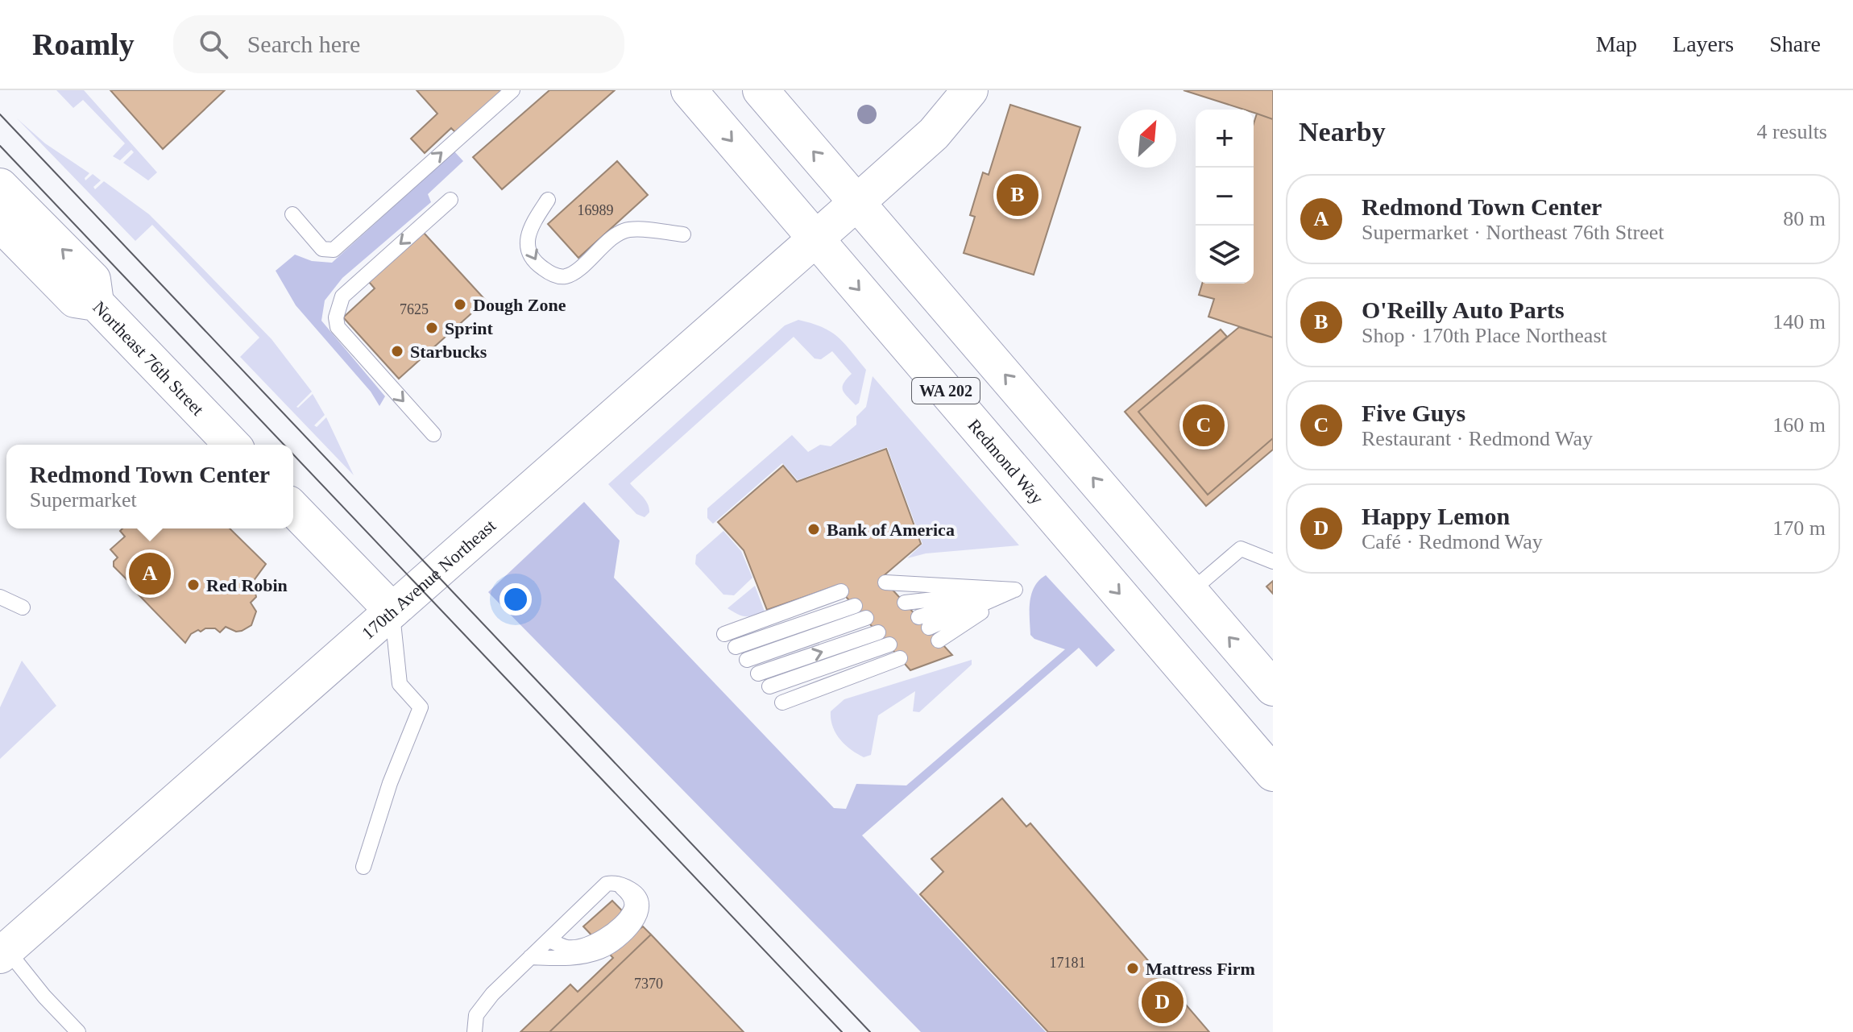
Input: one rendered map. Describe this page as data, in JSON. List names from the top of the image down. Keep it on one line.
{"streets":{"main road":["Northeast 76th Street","WA 202","Redmond Way","170th Avenue Northeast"]},"crossings":[["WA 202","170th Avenue Northeast"],["Redmond Way","170th Avenue Northeast"]],"places":["Dough Zone","Sprint","Starbucks","Bank of America","Red Robin","Mattress Firm"],"house_numbers":["16989","7625","17181","7370"],"north":"top right","page":{"header":"Roamly","search":"Search here","nav":["Map","Layers","Share"],"heading":["Nearby","4 results"],"map_buttons":["+","−"],"pins":["B","C","A","D"],"list":[{"mark":"A","name":"Redmond Town Center","note":"Supermarket · Northeast 76th Street","value":"80 m"},{"mark":"B","name":"O'Reilly Auto Parts","note":"Shop · 170th Place Northeast","value":"140 m"},{"mark":"C","name":"Five Guys","note":"Restaurant · Redmond Way","value":"160 m"},{"mark":"D","name":"Happy Lemon","note":"Café · Redmond Way","value":"170 m"}],"popup":["Redmond Town Center","Supermarket"]}}
